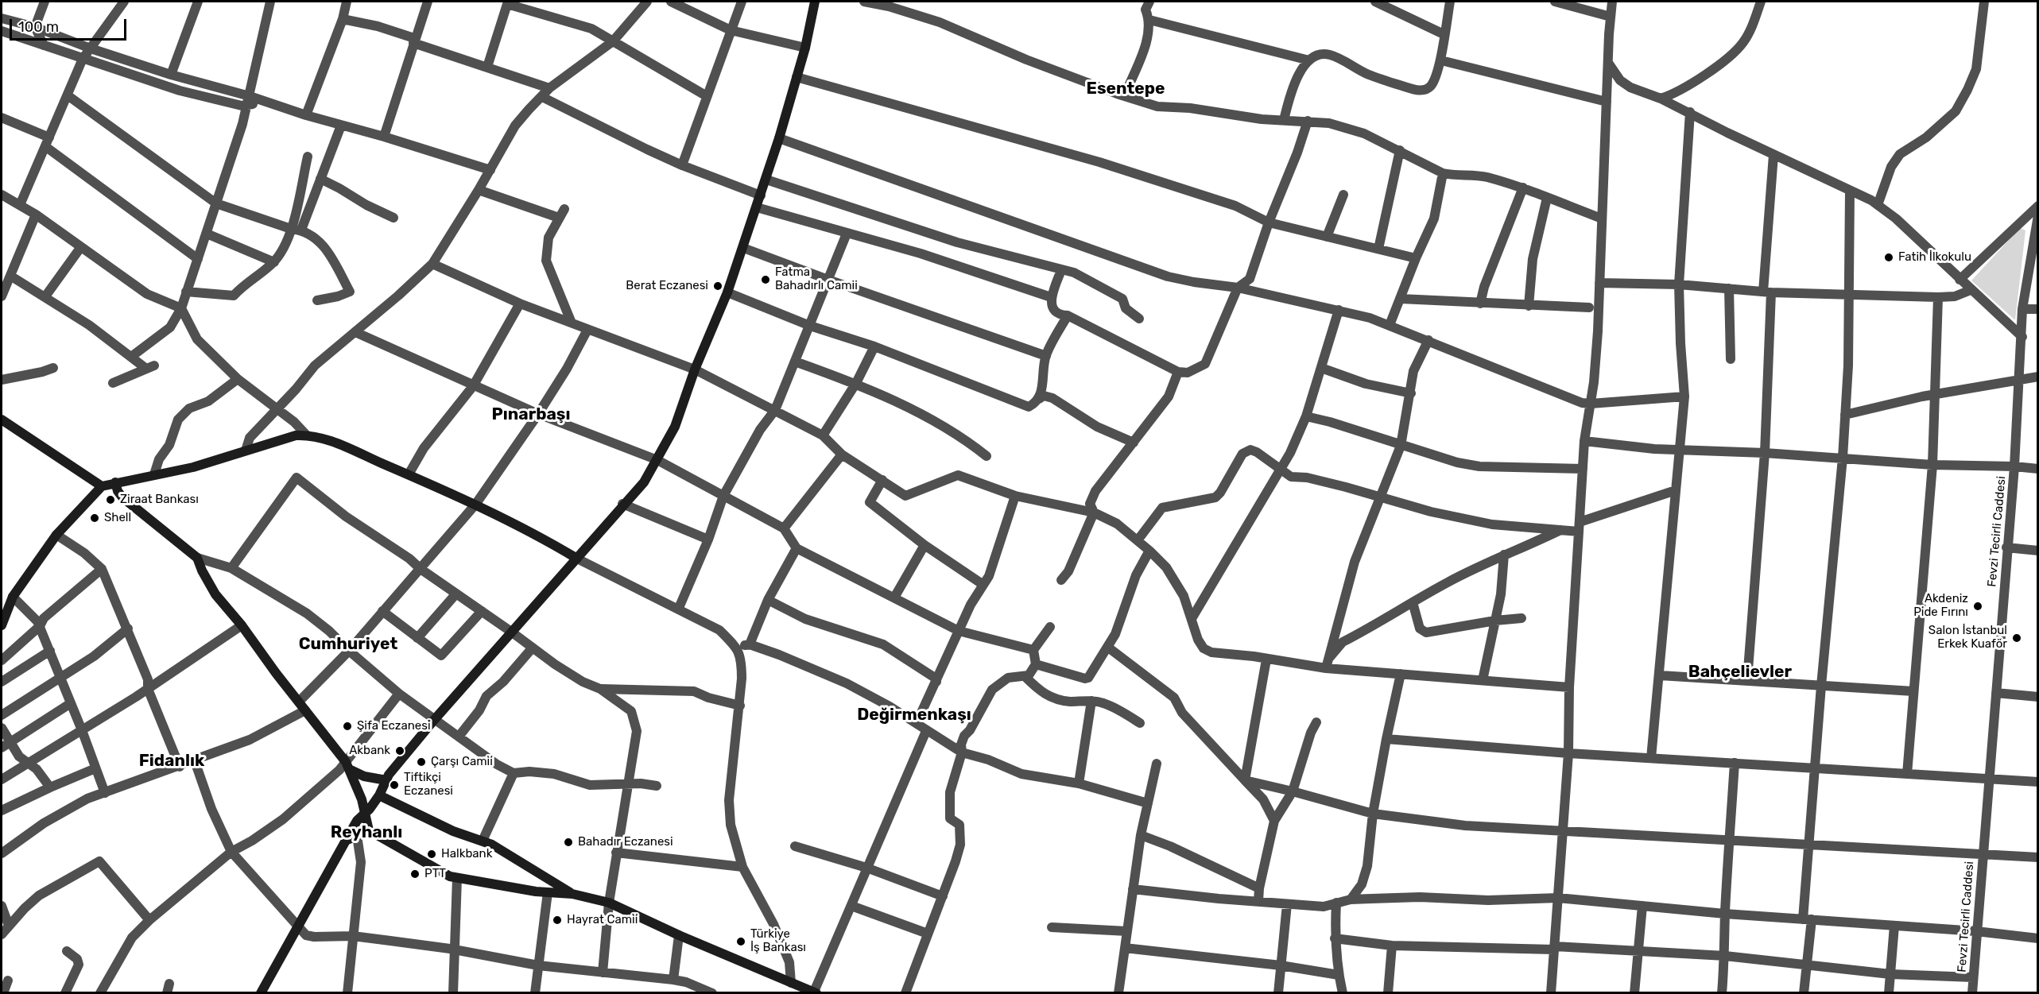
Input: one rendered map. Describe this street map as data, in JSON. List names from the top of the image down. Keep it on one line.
{"streets":{"street":["Fevzi Tecirli Caddesi"]},"districts":["Esentepe","Pınarbaşı","Cumhuriyet","Bahçelievler","Değirmenkaşı","Fidanlık","Reyhanlı"],"places":["Fatih İlkokulu","Fatma Bahadırlı Camii","Berat Eczanesi","Ziraat Bankası","Shell","Akdeniz Pide Fırını","Salon İstanbul Erkek Kuaför","Şifa Eczanesi","Akbank","Çarşı Camii","Tiftikçi Eczanesi","Bahadır Eczanesi","Halkbank","PTT","Hayrat Camii","Türkiye İş Bankası"],"scale_bar":"100 m"}
